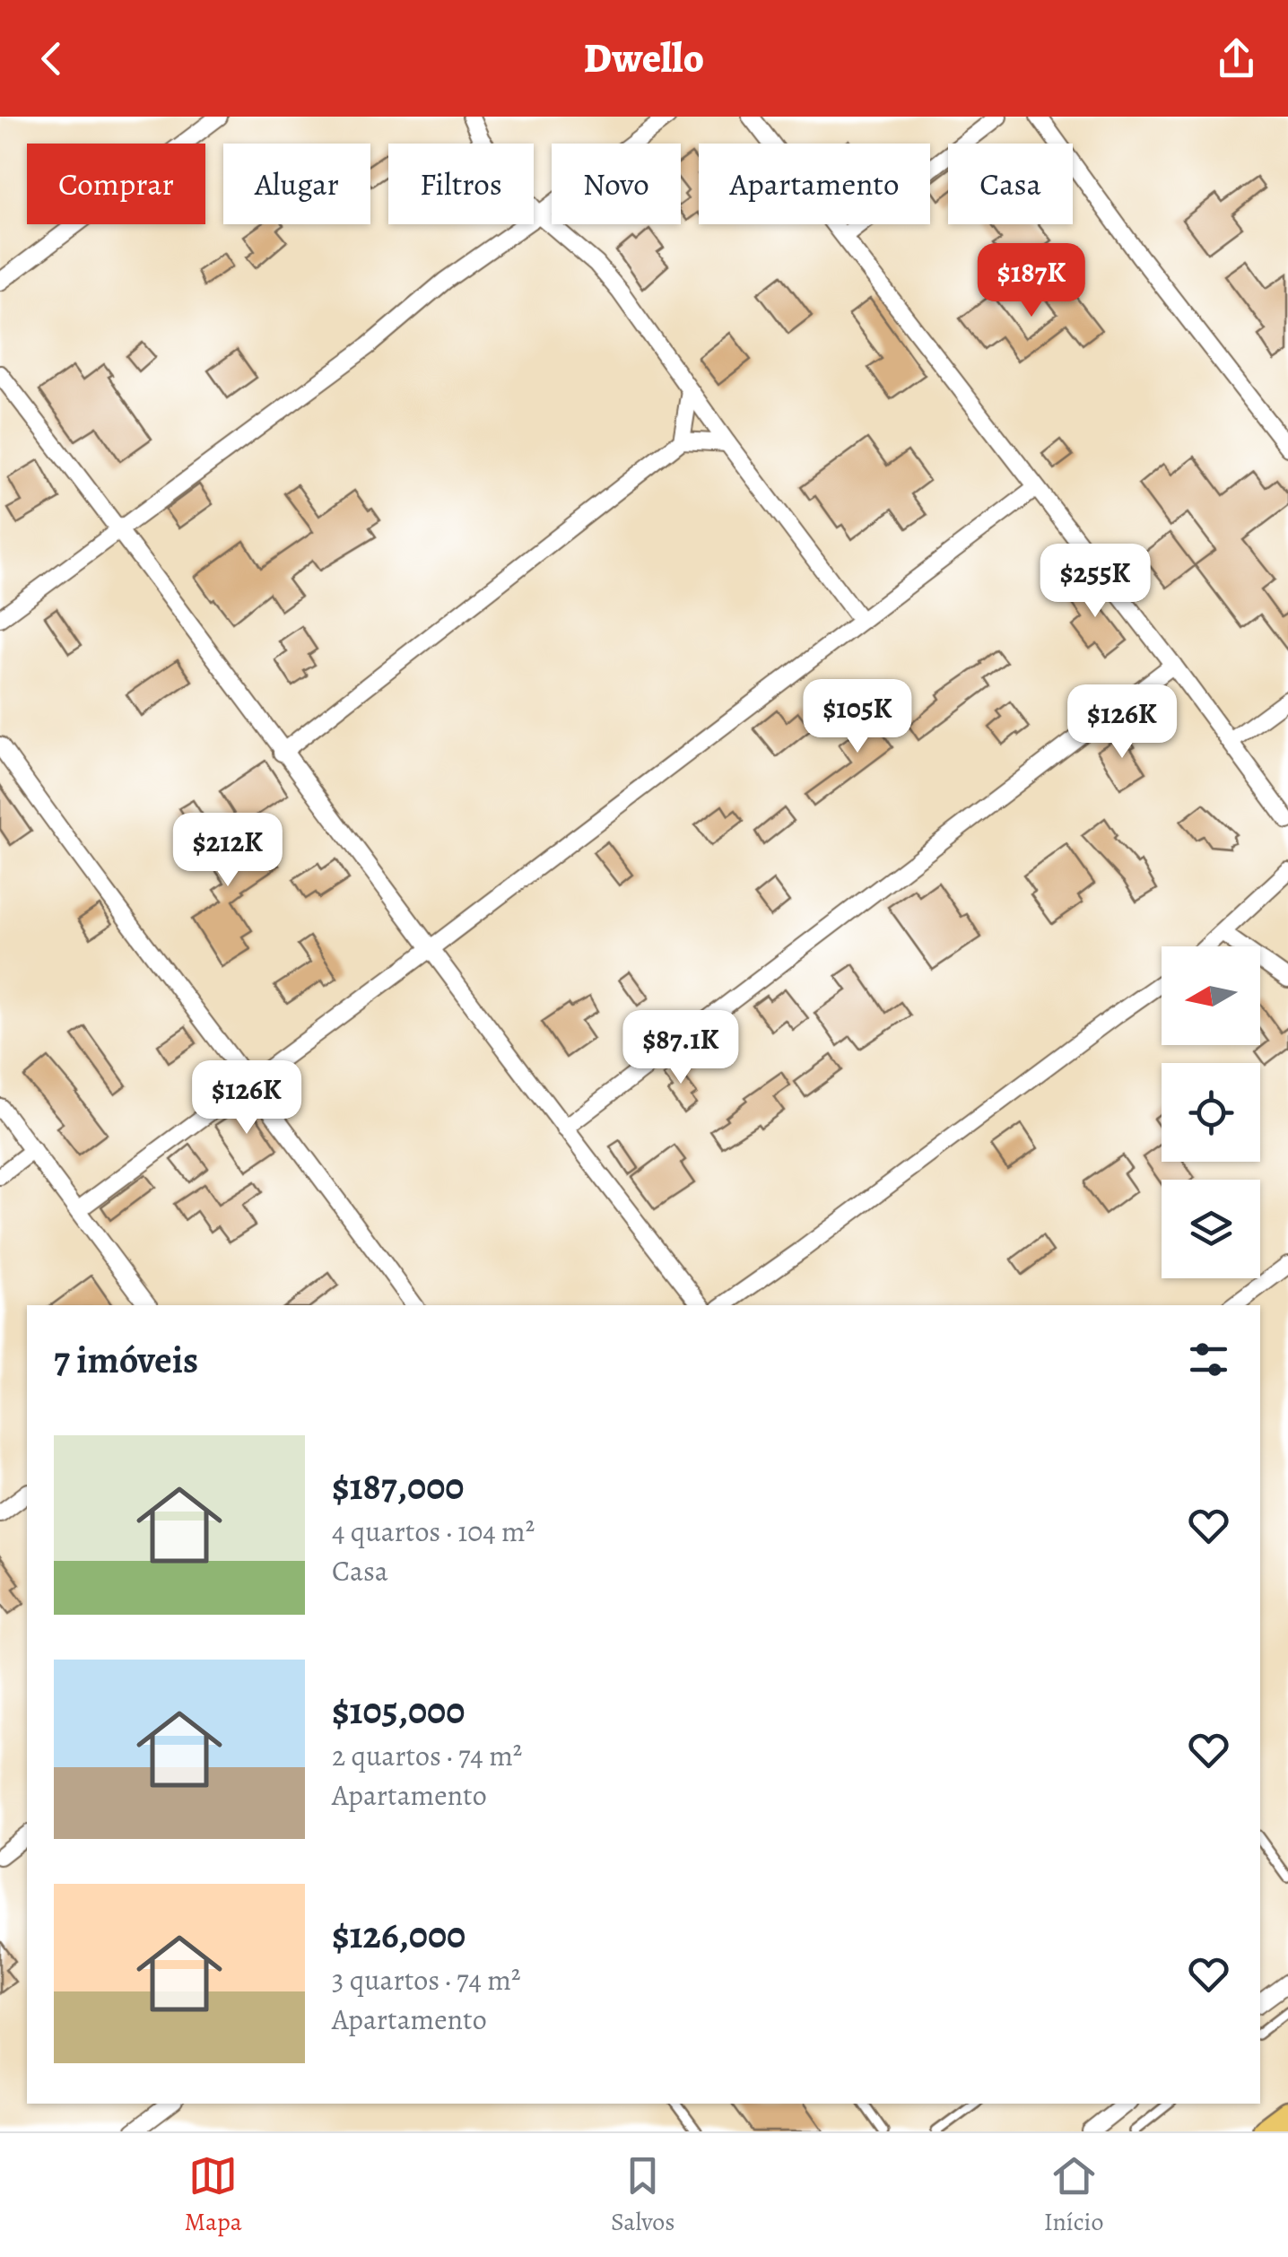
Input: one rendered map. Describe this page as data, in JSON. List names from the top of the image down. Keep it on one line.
{"north":"left","page":{"header":"Dwello","chip":["Comprar","Alugar","Filtros","Novo","Apartamento","Casa"],"price":["$187K","$255K","$105K","$126K","$212K","$87.1K","$126K"],"heading":"7 imóveis","list":[{"name":"$187,000","note":"4 quartos · 104 m² · Casa"},{"name":"$105,000","note":"2 quartos · 74 m² · Apartamento"},{"name":"$126,000","note":"3 quartos · 74 m² · Apartamento"}],"tabs":["Mapa","Salvos","Início"]}}
